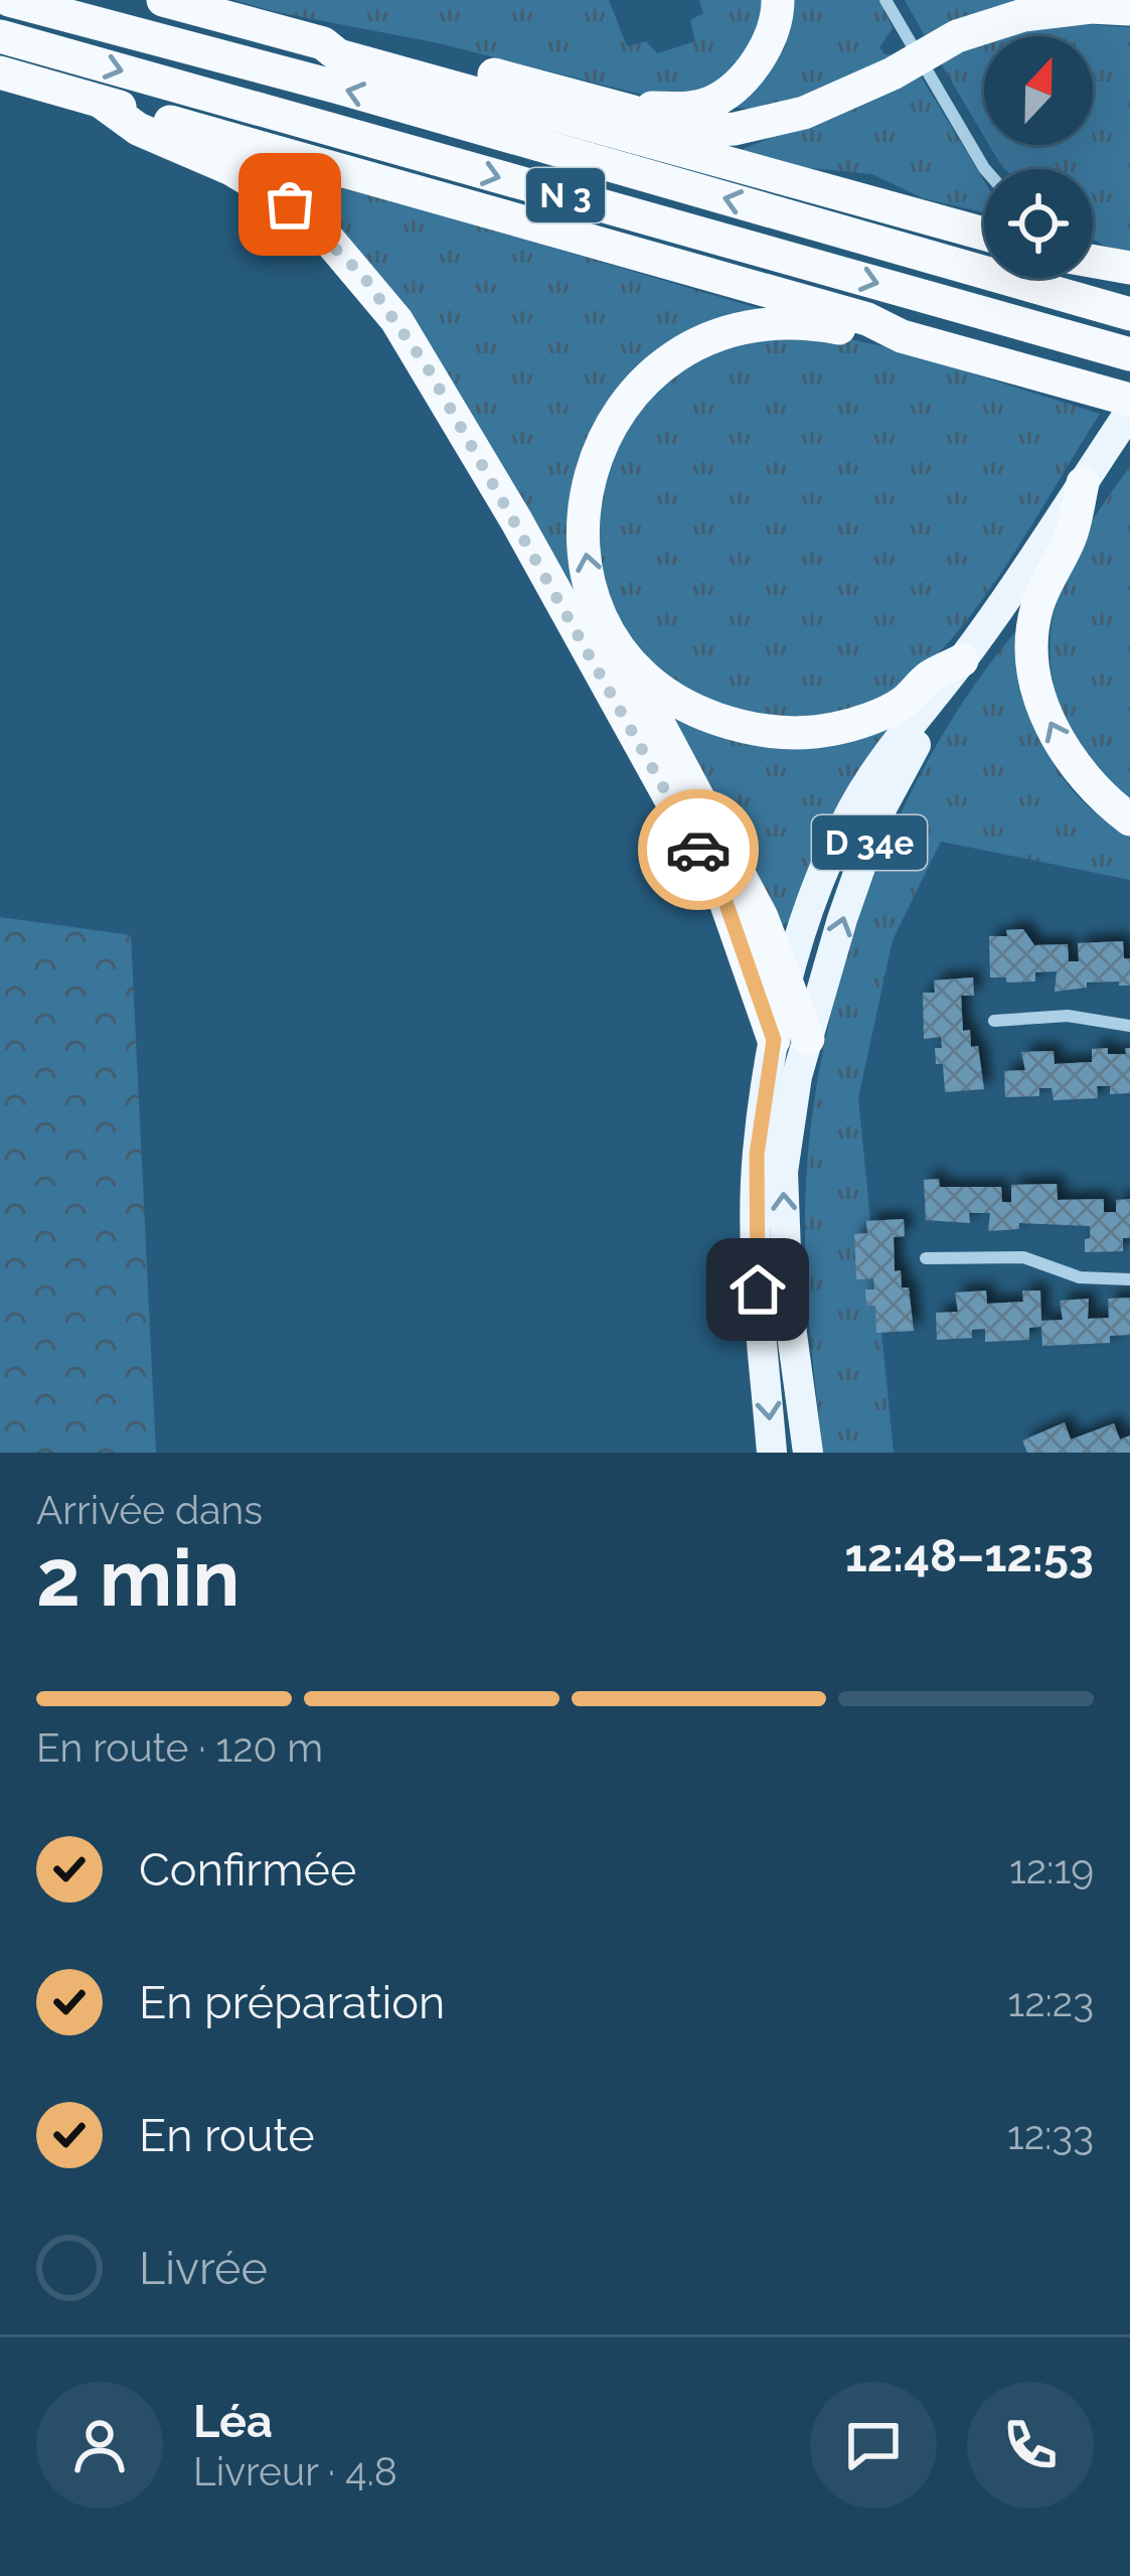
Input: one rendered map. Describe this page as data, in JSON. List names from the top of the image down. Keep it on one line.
{"streets":{"highway":["N 3"],"main road":["D 34e"]},"north":"top","page":{"heading":["2 min","Arrivée dans","12:48–12:53"],"panel":["Léa","Livreur · 4.8"],"bar":"En route · 120 m","list":[["Confirmée","12:19"],["En préparation","12:23"],["En route","12:33"],"Livrée"]}}
